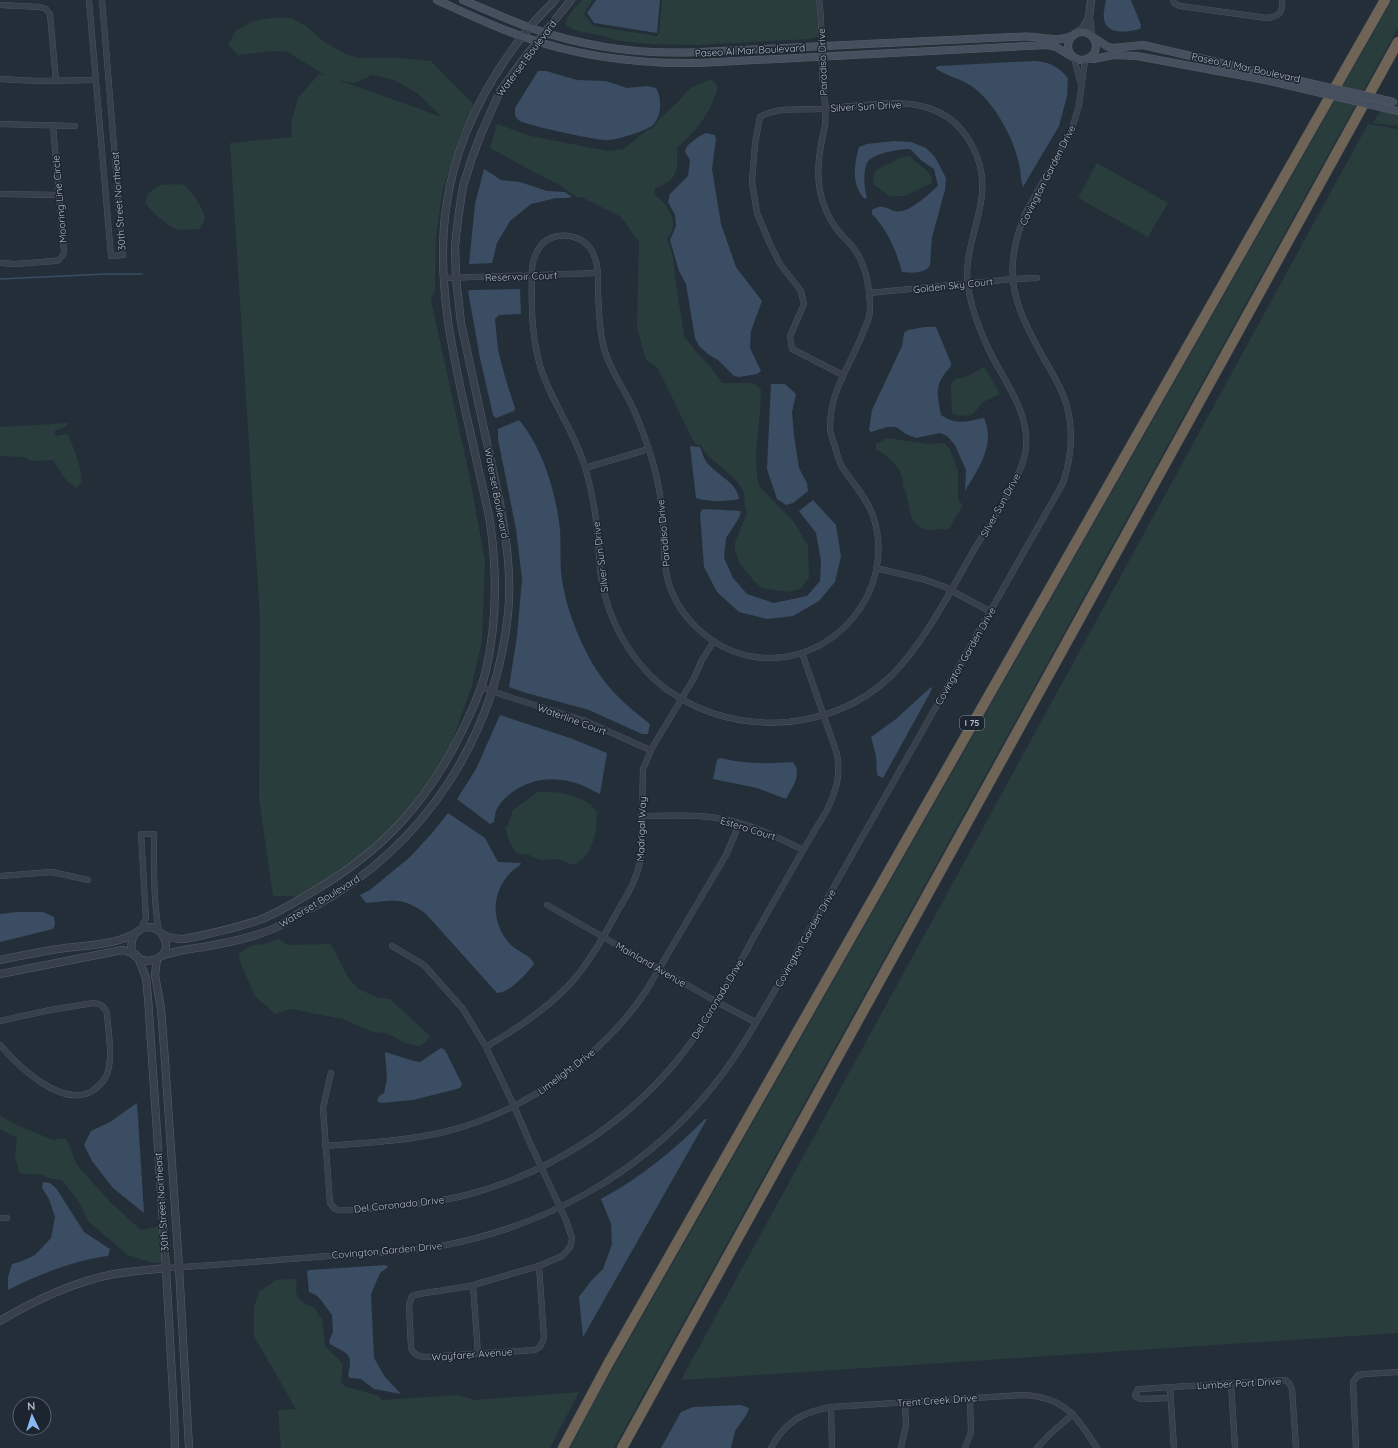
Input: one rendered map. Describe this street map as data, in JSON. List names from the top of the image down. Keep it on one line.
{"streets":{"highway":["I 75"],"main road":["Paseo Al Mar Boulevard"],"street":["Waterset Boulevard","Paradiso Drive","Silver Sun Drive","Covington Garden Drive","Mooring Line Circle","30th Street Northeast","Reservoir Court","Golden Sky Court","Waterline Court","Estero Court","Madrigal Way","Mainland Avenue","Del Coronado Drive","Limelight Drive","Wayfarer Avenue","Lumber Port Drive","Trent Creek Drive"]},"crossings":[["Paseo Al Mar Boulevard","Waterset Boulevard"],["Paseo Al Mar Boulevard","Paradiso Drive"],["Paseo Al Mar Boulevard","Covington Garden Drive"],["Waterset Boulevard","30th Street Northeast"],["Waterset Boulevard","Reservoir Court"],["Waterset Boulevard","Waterline Court"],["Paradiso Drive","Silver Sun Drive"],["Paradiso Drive","Reservoir Court"],["Paradiso Drive","Golden Sky Court"],["Paradiso Drive","Madrigal Way"],["Paradiso Drive","Del Coronado Drive"],["Silver Sun Drive","Reservoir Court"],["Silver Sun Drive","Golden Sky Court"],["Silver Sun Drive","Madrigal Way"],["Silver Sun Drive","Del Coronado Drive"],["Covington Garden Drive","30th Street Northeast"],["Covington Garden Drive","Golden Sky Court"],["Covington Garden Drive","Mainland Avenue"],["Covington Garden Drive","Wayfarer Avenue"],["Waterline Court","Madrigal Way"],["Estero Court","Madrigal Way"],["Estero Court","Del Coronado Drive"],["Estero Court","Limelight Drive"],["Madrigal Way","Mainland Avenue"],["Madrigal Way","Wayfarer Avenue"],["Mainland Avenue","Del Coronado Drive"],["Mainland Avenue","Limelight Drive"],["Del Coronado Drive","Limelight Drive"],["Del Coronado Drive","Wayfarer Avenue"],["Limelight Drive","Wayfarer Avenue"]],"north":"top"}
